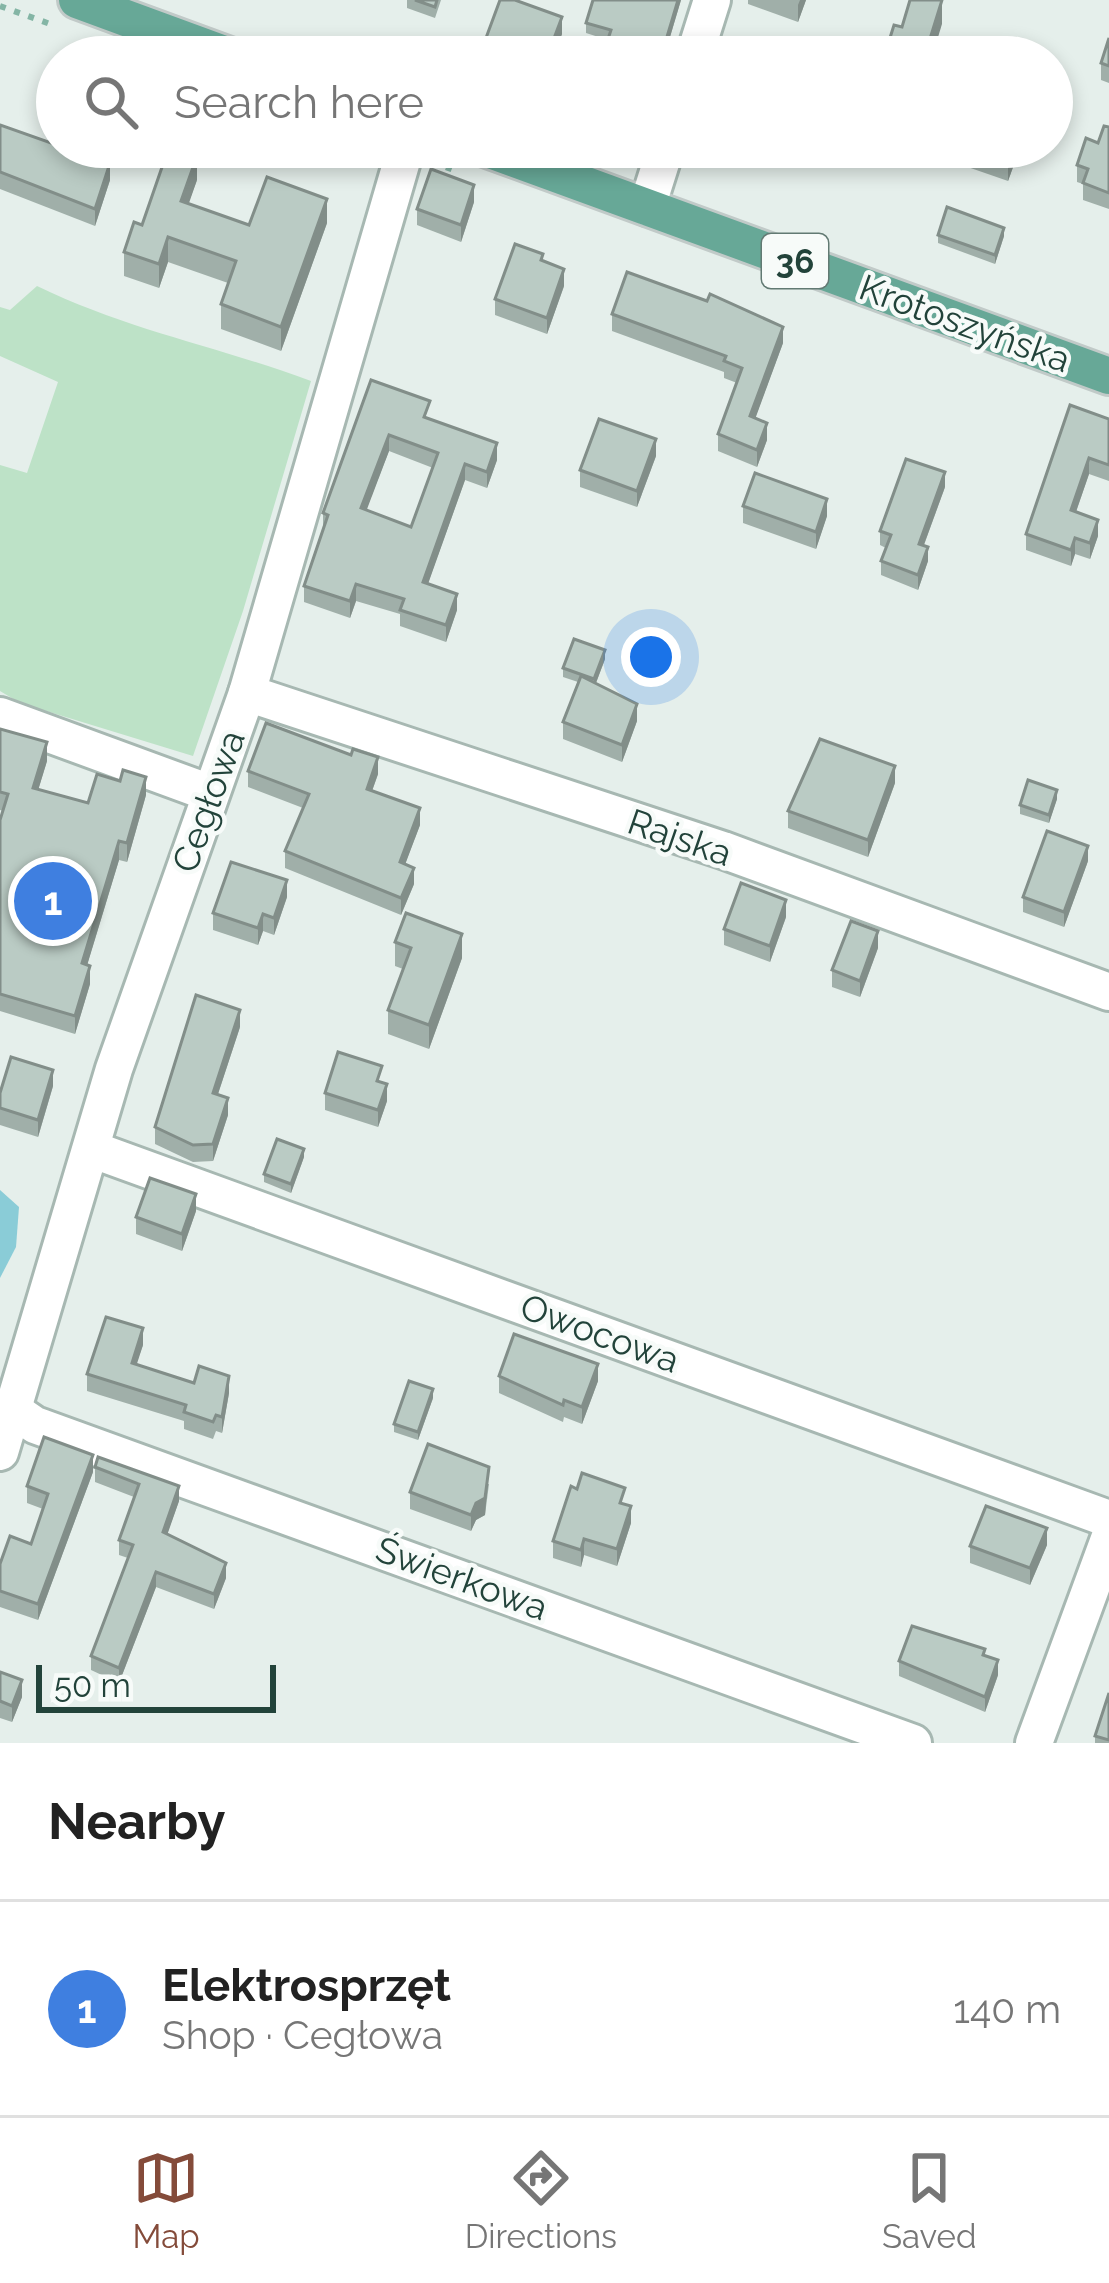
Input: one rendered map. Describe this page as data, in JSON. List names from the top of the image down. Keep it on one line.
{"streets":{"main road":["36","Krotoszyńska"],"street":["Cegłowa","Rajska","Owocowa","Świerkowa"]},"crossings":[["Cegłowa","Rajska"],["Cegłowa","Owocowa"],["Cegłowa","Świerkowa"]],"scale_bar":"50 m","page":{"search":"Search here","pins":"1","scale":"50 m","heading":"Nearby","list":[{"mark":"1","name":"Elektrosprzęt","note":"Shop · Cegłowa","value":"140 m"}],"nav":["Map","Directions","Saved"]}}
